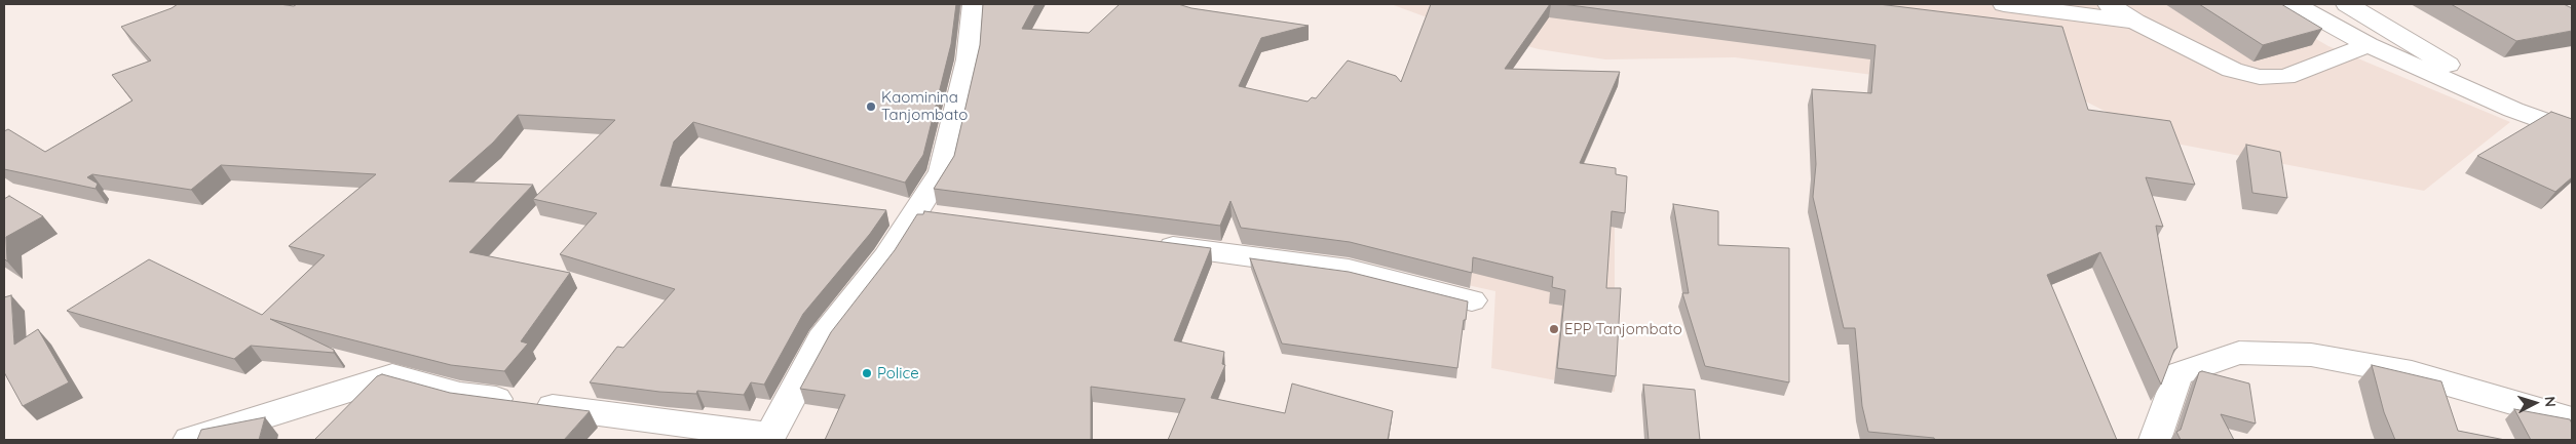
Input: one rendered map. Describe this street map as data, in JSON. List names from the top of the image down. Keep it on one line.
{"places":["Kaominina Tanjombato","EPP Tanjombato","Police"],"north":"right"}
